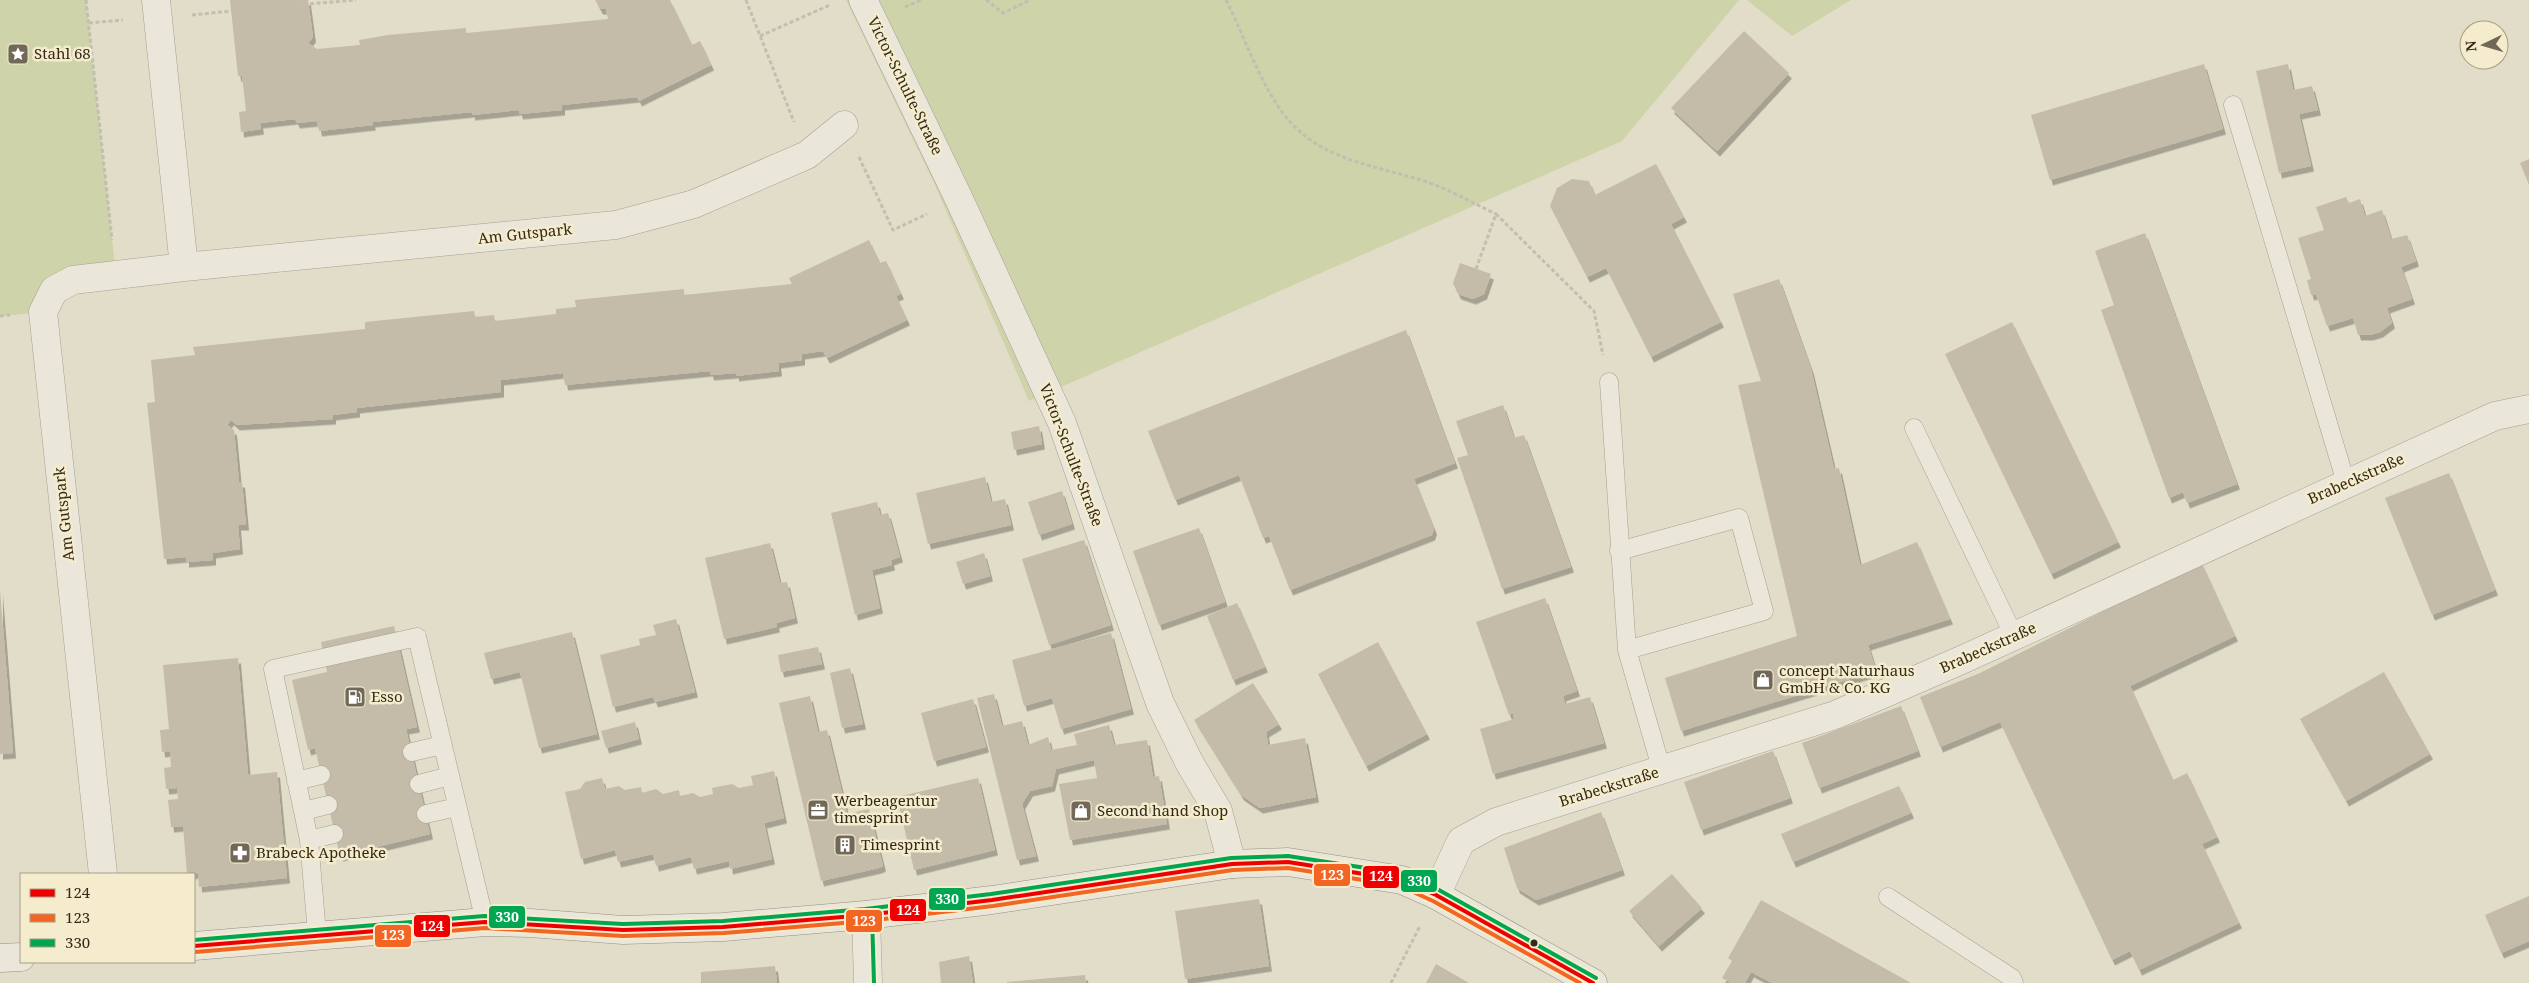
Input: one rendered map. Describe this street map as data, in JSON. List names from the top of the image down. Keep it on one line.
{"streets":{"street":["Victor-Schulte-Straße","Am Gutspark","Brabeckstraße"]},"places":{"place":["Stahl 68"],"shop":["concept Naturhaus GmbH & Co. KG","Second hand Shop"],"fuel station":["Esso"],"office":["Werbeagentur timesprint"],"building":["Timesprint"],"pharmacy":["Brabeck Apotheke"]},"lines":["transit line 330","transit line 124","transit line 123"],"legend":["124","123","330"],"north":"left"}
